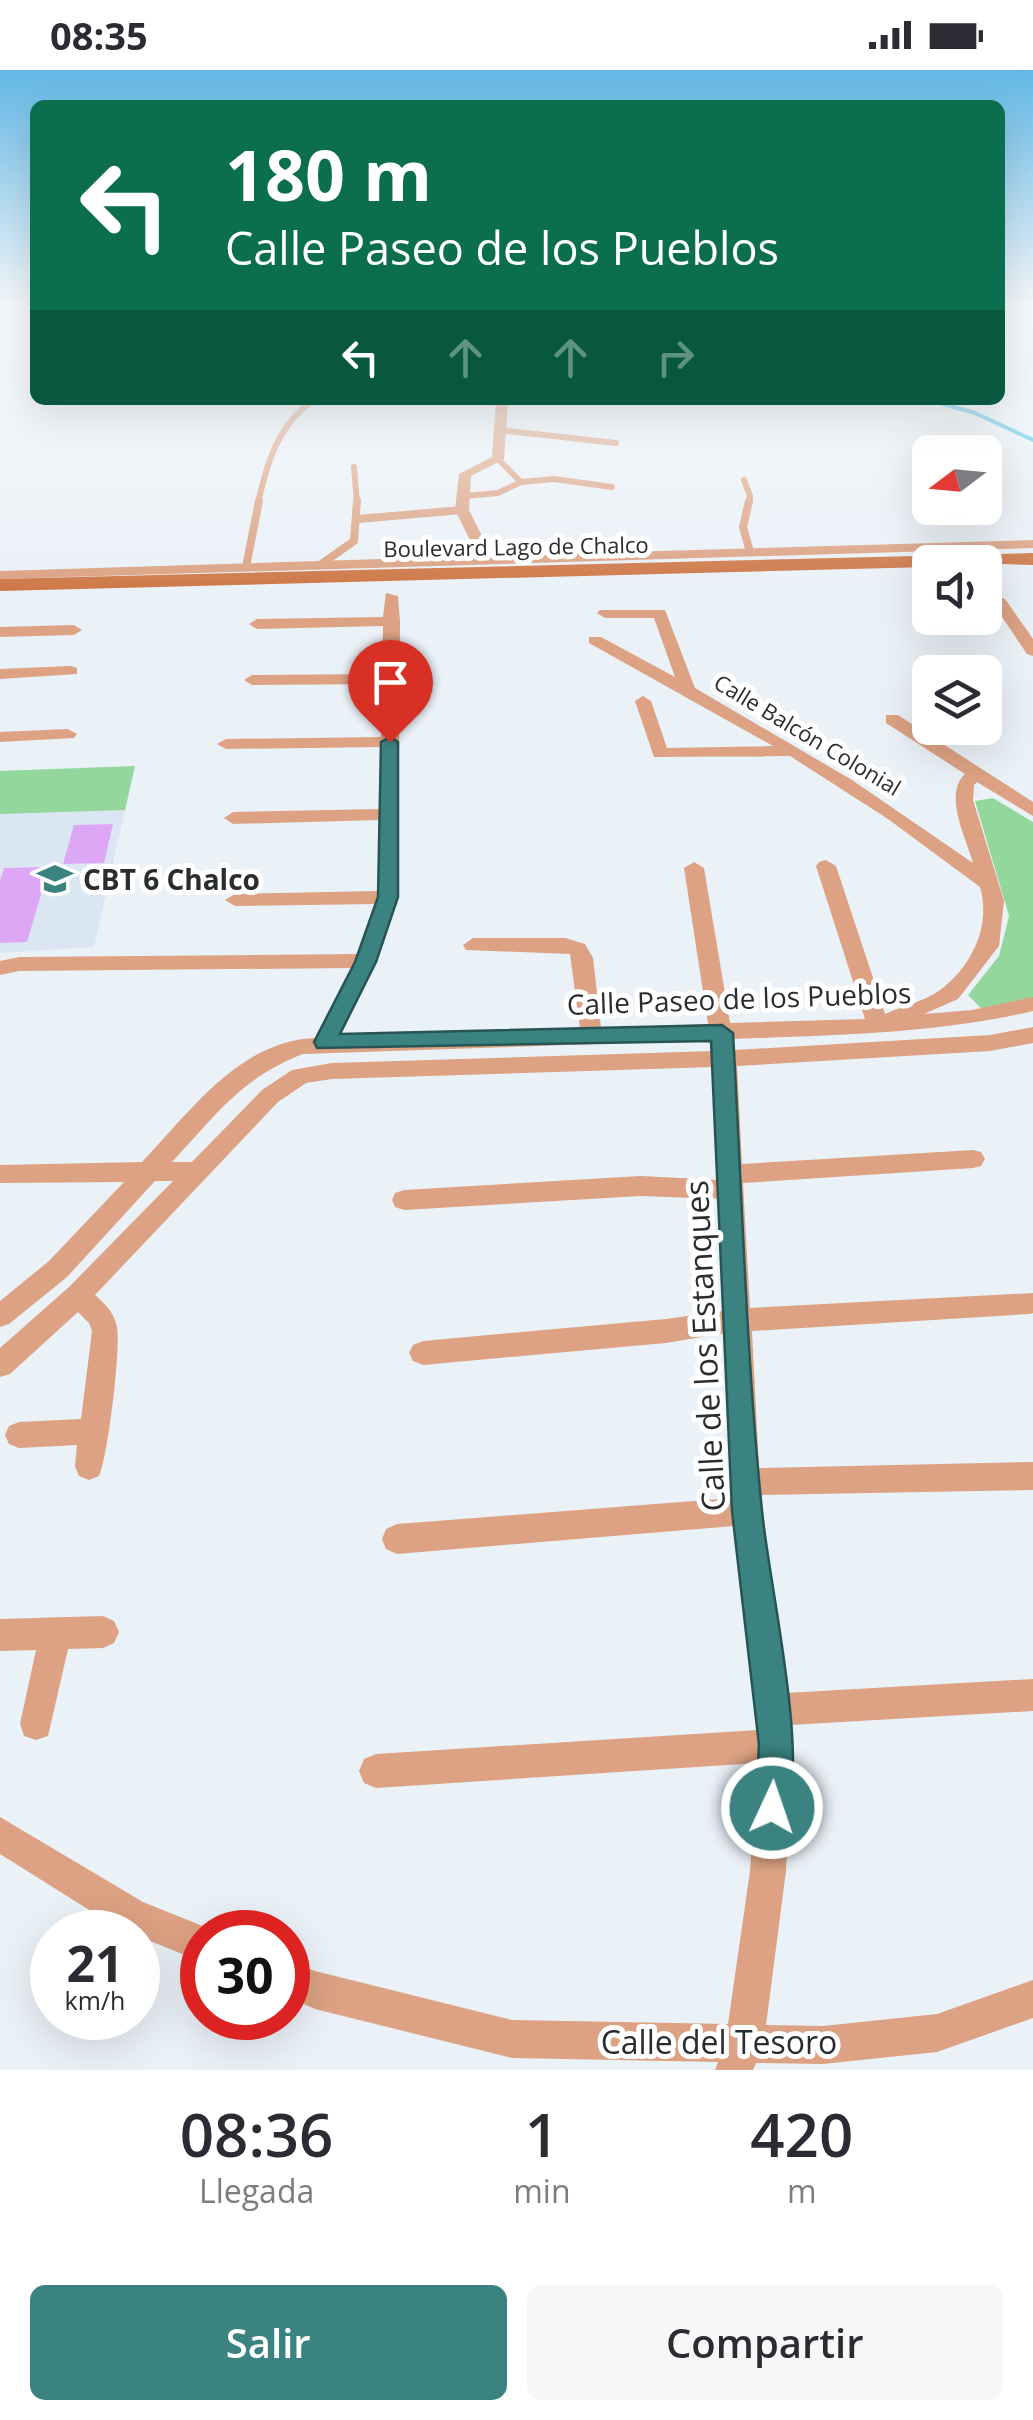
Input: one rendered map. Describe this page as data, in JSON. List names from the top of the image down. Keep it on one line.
{"streets":{"main road":["Boulevard Lago de Chalco"],"street":["Calle Balcón Colonial","Calle Paseo de los Pueblos","Calle de los Estanques","Calle del Tesoro"]},"crossings":[["Calle Paseo de los Pueblos","Calle de los Estanques"],["Calle de los Estanques","Calle del Tesoro"]],"places":{"school or university":["CBT 6 Chalco"]},"north":"left","page":{"status":"08:35","turn":["180 m","Calle Paseo de los Pueblos"],"speed":"21 km/h","limit":"30","eta":["08:36","Llegada","1","min","420","m"],"buttons":["Salir","Compartir"]}}
